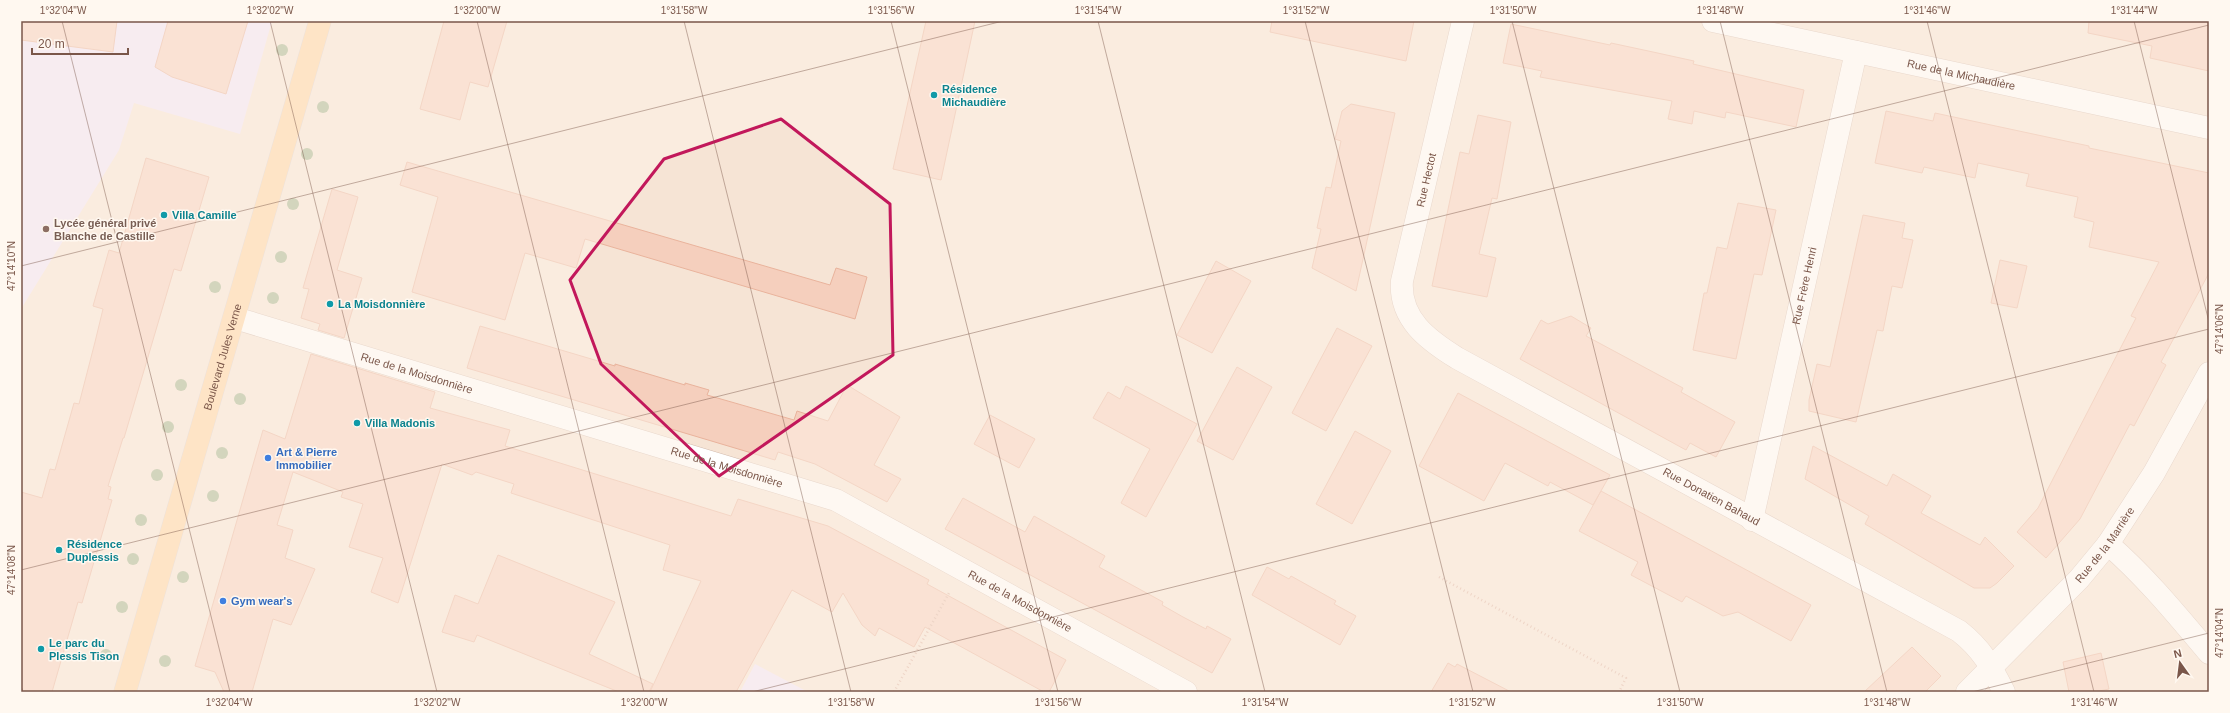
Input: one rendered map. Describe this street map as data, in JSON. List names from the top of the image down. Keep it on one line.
{"streets":{"main road":["Boulevard Jules Verne"],"street":["Rue de la Michaudière","Rue Hectot","Rue Frère Henri","Rue de la Moisdonnière","Rue Donatien Bahaud","Rue de la Marrière"]},"crossings":[["Rue de la Michaudière","Rue Frère Henri"],["Rue Hectot","Rue Donatien Bahaud"],["Rue Frère Henri","Rue Donatien Bahaud"],["Boulevard Jules Verne","Rue de la Moisdonnière"],["Rue Donatien Bahaud","Rue de la Marrière"]],"places":["Résidence Michaudière","Villa Camille","Lycée général privé Blanche de Castille","La Moisdonnière","Villa Madonis","Art & Pierre Immobilier","Résidence Duplessis","Gym wear's","Le parc du Plessis Tison"],"scale_bar":"20 m","north":"top","coordinates":["1°32'04\"W","1°32'02\"W","1°32'00\"W","1°31'58\"W","1°31'56\"W","1°31'54\"W","1°31'52\"W","1°31'50\"W","1°31'48\"W","1°31'46\"W","1°31'44\"W","47°14'10\"N","47°14'06\"N","47°14'08\"N","47°14'04\"N"]}
